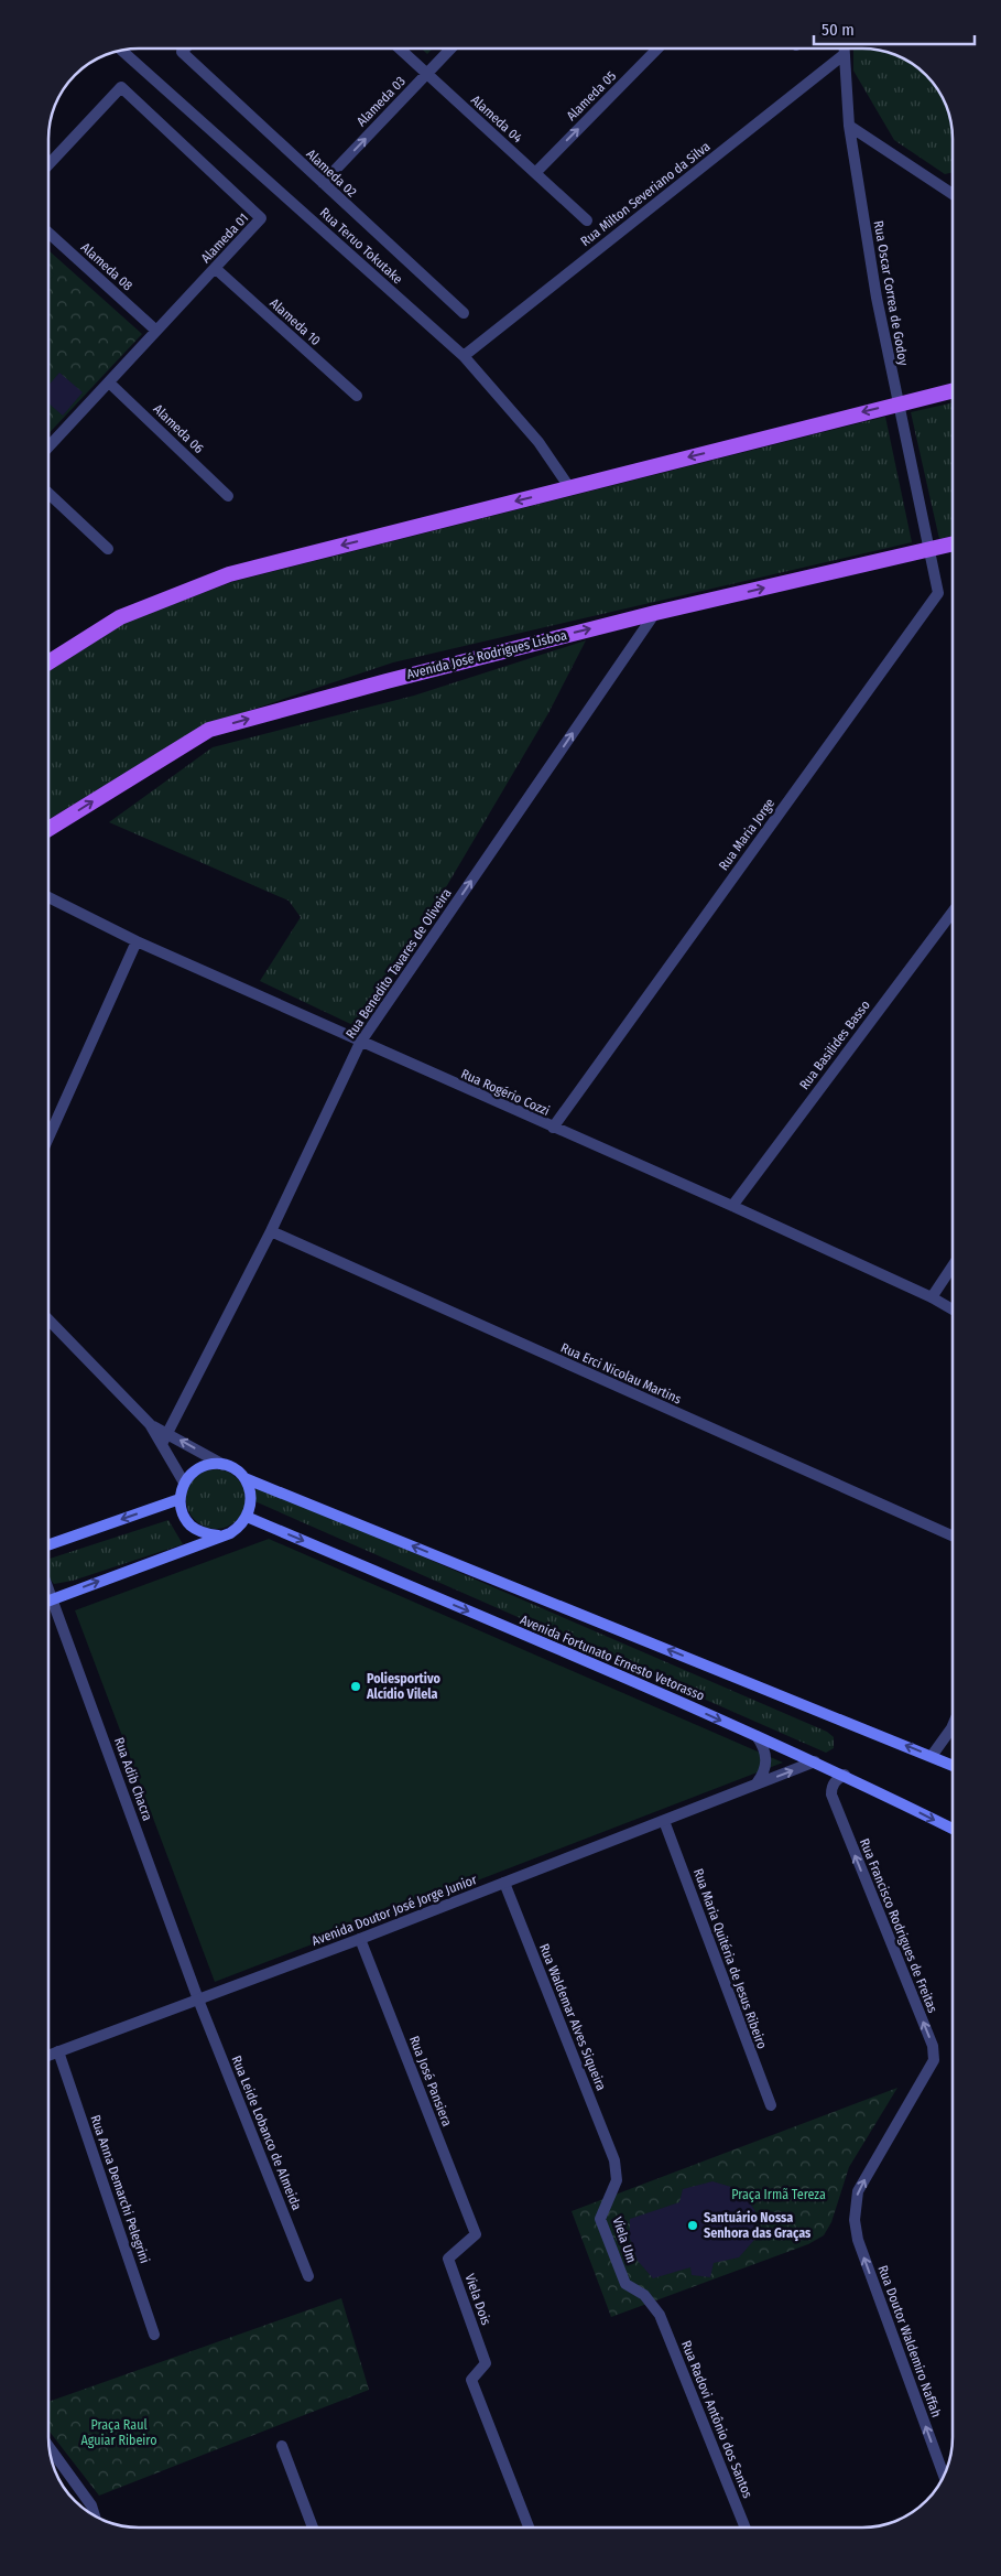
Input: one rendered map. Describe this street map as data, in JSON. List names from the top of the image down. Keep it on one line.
{"streets":{"main road":["Avenida José Rodrigues Lisboa","Avenida Fortunato Ernesto Vetorasso"],"street":["Alameda 05","Alameda 03","Alameda 04","Alameda 02","Rua Milton Severiano da Silva","Alameda 01","Rua Teruo Tokutake","Alameda 08","Rua Oscar Correa de Godoy","Alameda 10","Alameda 06","Rua Maria Jorge","Rua Benedito Tavares de Oliveira","Rua Basilides Basso","Rua Rogério Cozzi","Rua Erci Nicolau Martins","Rua Adib Chacra","Avenida Doutor José Jorge Junior","Rua Francisco Rodrigues de Freitas","Rua Maria Quitéria de Jesus Ribeiro","Rua Waldemar Alves Siqueira","Rua José Pansiera","Rua Leide Lobanco de Almeida","Rua Anna Demarchi Pelegrini","Viela Um","Viela Dois","Rua Doutor Waldemiro Naffah","Rua Radovi Antônio dos Santos"]},"crossings":[["Alameda 05","Alameda 04"],["Alameda 03","Alameda 04"],["Alameda 03","Alameda 02"],["Rua Milton Severiano da Silva","Rua Teruo Tokutake"],["Rua Milton Severiano da Silva","Rua Oscar Correa de Godoy"],["Alameda 01","Alameda 08"],["Alameda 01","Alameda 10"],["Alameda 01","Alameda 06"],["Rua Oscar Correa de Godoy","Avenida José Rodrigues Lisboa"],["Rua Oscar Correa de Godoy","Rua Maria Jorge"],["Avenida José Rodrigues Lisboa","Rua Maria Jorge"],["Avenida José Rodrigues Lisboa","Rua Benedito Tavares de Oliveira"],["Rua Maria Jorge","Rua Rogério Cozzi"],["Rua Benedito Tavares de Oliveira","Rua Rogério Cozzi"],["Rua Benedito Tavares de Oliveira","Rua Erci Nicolau Martins"],["Rua Basilides Basso","Rua Rogério Cozzi"],["Avenida Fortunato Ernesto Vetorasso","Avenida Doutor José Jorge Junior"],["Avenida Fortunato Ernesto Vetorasso","Rua Francisco Rodrigues de Freitas"],["Rua Adib Chacra","Avenida Doutor José Jorge Junior"],["Rua Adib Chacra","Rua Leide Lobanco de Almeida"],["Avenida Doutor José Jorge Junior","Rua Maria Quitéria de Jesus Ribeiro"],["Avenida Doutor José Jorge Junior","Rua Waldemar Alves Siqueira"],["Avenida Doutor José Jorge Junior","Rua José Pansiera"],["Avenida Doutor José Jorge Junior","Rua Leide Lobanco de Almeida"],["Avenida Doutor José Jorge Junior","Rua Anna Demarchi Pelegrini"],["Rua Francisco Rodrigues de Freitas","Rua Doutor Waldemiro Naffah"],["Rua Waldemar Alves Siqueira","Viela Um"],["Rua José Pansiera","Viela Dois"],["Viela Um","Rua Radovi Antônio dos Santos"]],"one_way":["Alameda 05","Alameda 03","Avenida José Rodrigues Lisboa","Rua Benedito Tavares de Oliveira","Rua Francisco Rodrigues de Freitas","Rua Doutor Waldemiro Naffah"],"parks":["Praça Irmã Tereza","Praça Raul Aguiar Ribeiro"],"places":["Poliesportivo Alcídio Vilela","Santuário Nossa Senhora das Graças"],"scale_bar":"50 m"}
